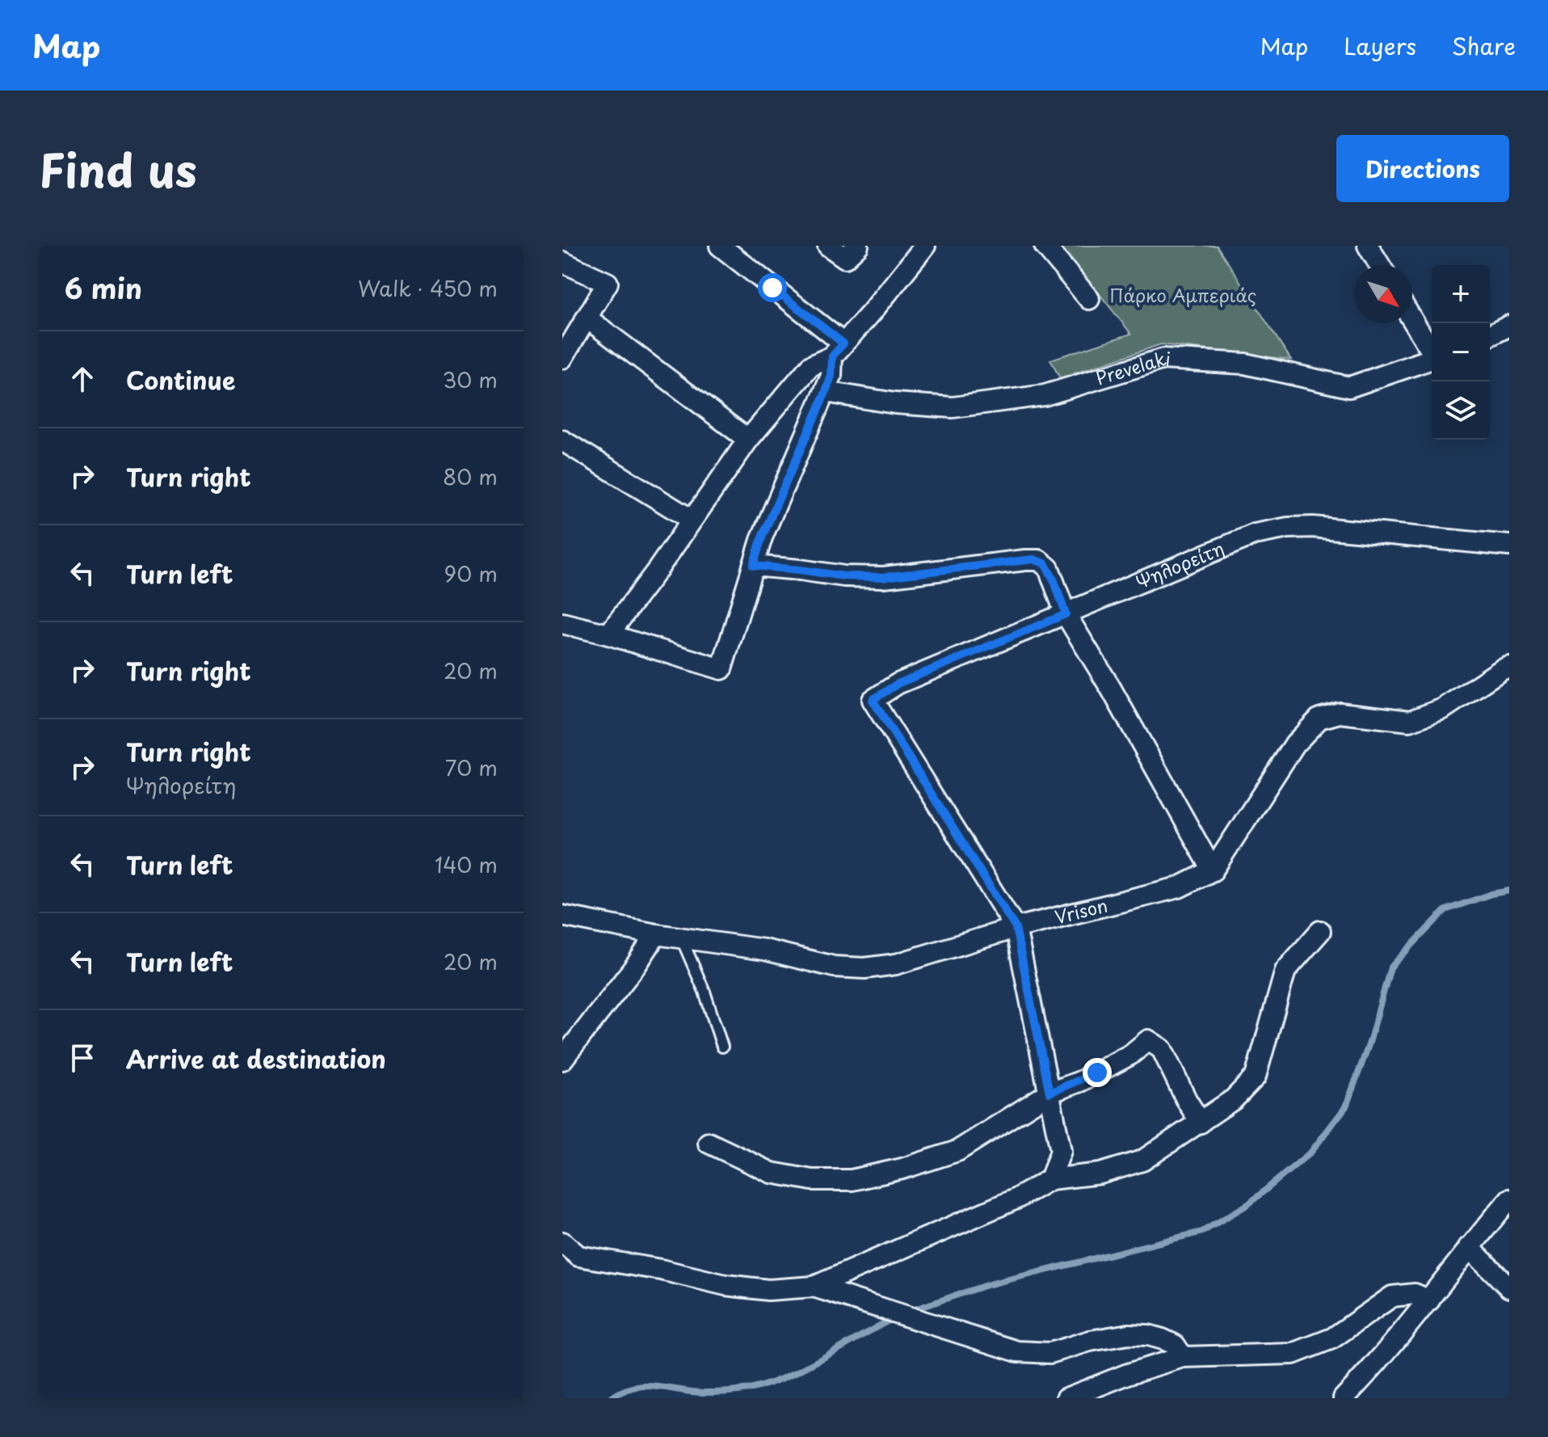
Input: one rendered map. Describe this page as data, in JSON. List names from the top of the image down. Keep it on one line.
{"streets":{"street":["Prevelaki","Ψηλορείτη","Vrison"]},"crossings":[["Ψηλορείτη","Vrison"]],"parks":["Πάρκο Αμπεριάς"],"north":"bottom right","page":{"header":"Map","nav":["Map","Layers","Share"],"title":"Find us","buttons":"Directions","heading":["6 min","Walk · 450 m"],"map_buttons":["+","−"],"list":[["Continue","30 m"],["Turn right","80 m"],["Turn left","90 m"],["Turn right","20 m"],["Turn right","Ψηλορείτη","70 m"],["Turn left","140 m"],["Turn left","20 m"],"Arrive at destination"]}}
